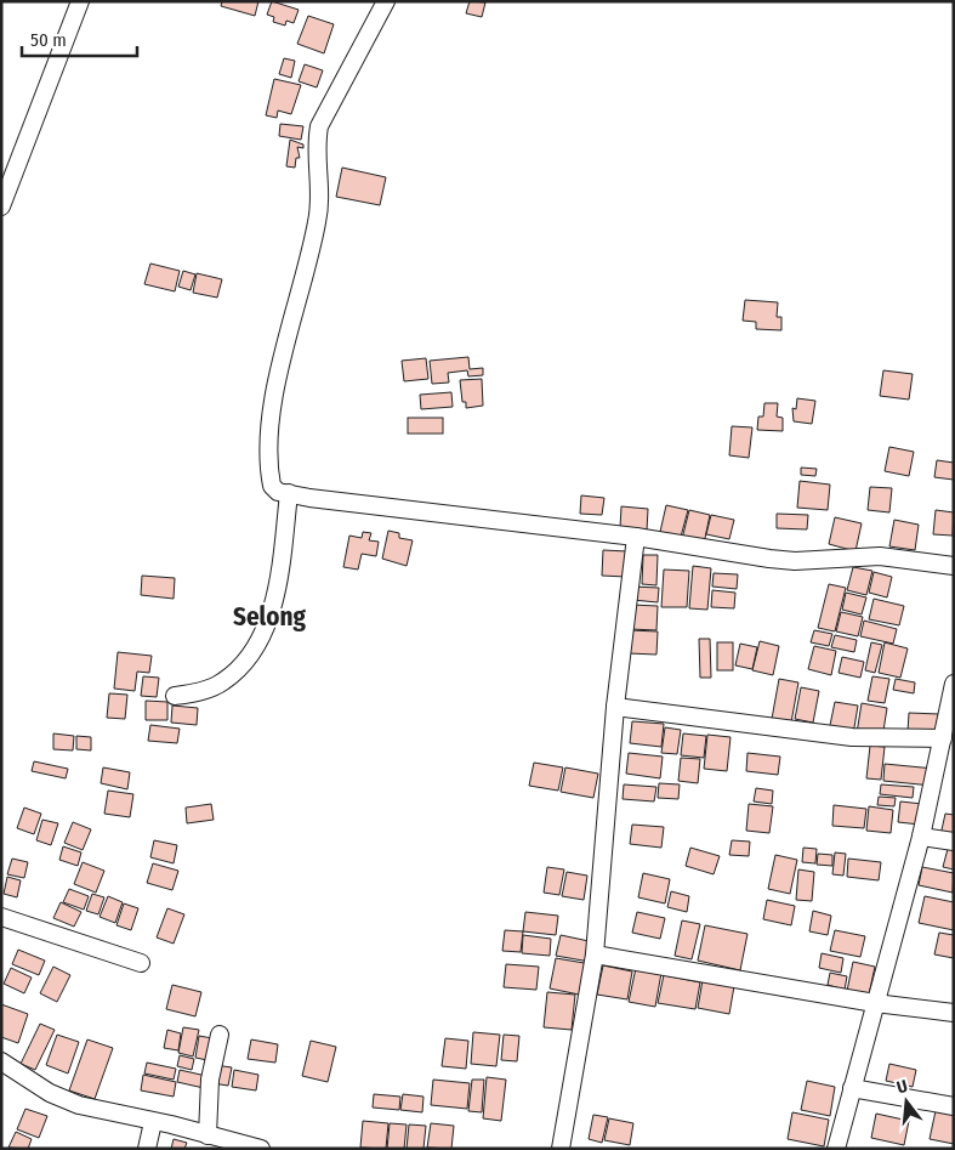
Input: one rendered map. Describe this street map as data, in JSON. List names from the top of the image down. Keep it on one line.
{"districts":["Selong"],"scale_bar":"50 m","north":"top"}
